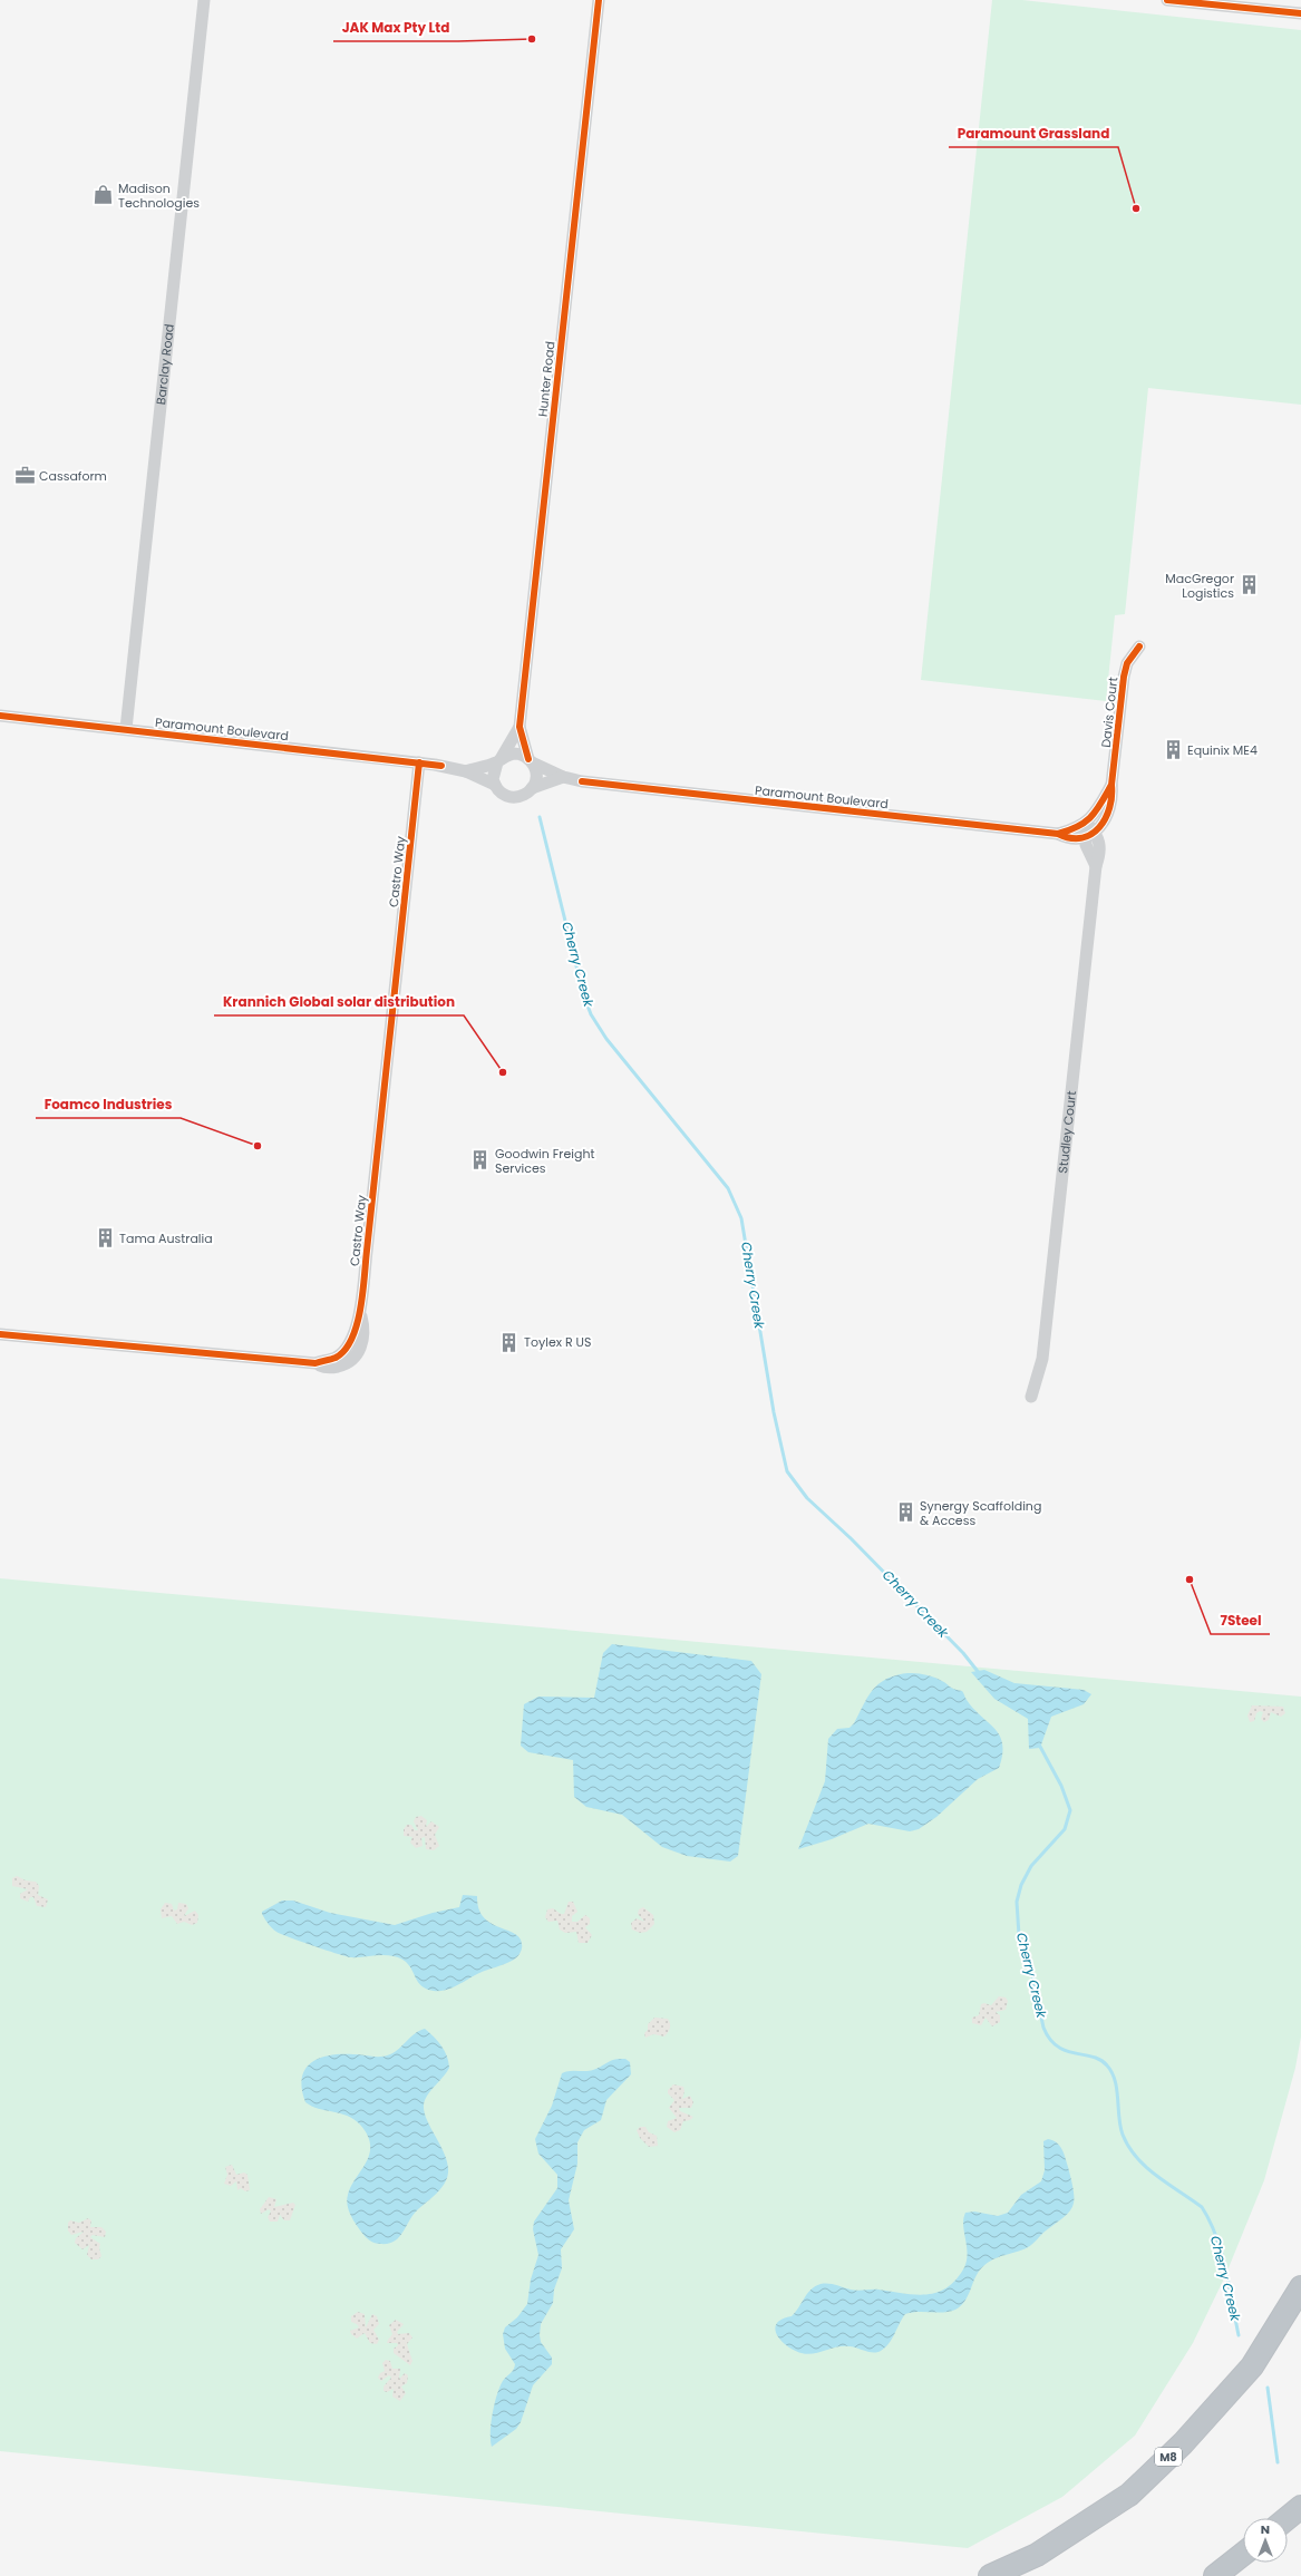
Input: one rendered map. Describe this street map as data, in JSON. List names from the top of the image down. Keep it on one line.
{"streets":{"highway":["M8"],"street":["Barclay Road","Hunter Road","Davis Court","Paramount Boulevard","Castro Way","Studley Court"]},"crossings":[["Barclay Road","Paramount Boulevard"],["Hunter Road","Paramount Boulevard"],["Davis Court","Paramount Boulevard"],["Davis Court","Studley Court"],["Paramount Boulevard","Castro Way"],["Paramount Boulevard","Studley Court"]],"water":["Cherry Creek"],"places":{"other":["JAK Max Pty Ltd","Paramount Grassland","Krannich Global solar distribution","Foamco Industries","7Steel"],"shop":["Madison Technologies"],"office":["Cassaform"],"building":["MacGregor Logistics","Equinix ME4","Goodwin Freight Services","Tama Australia","Toylex R US","Synergy Scaffolding & Access"]},"north":"top"}
